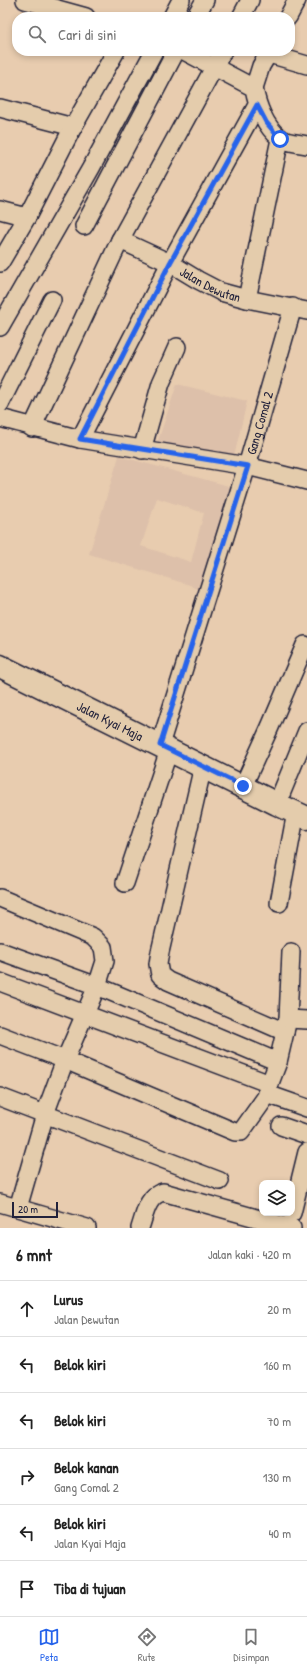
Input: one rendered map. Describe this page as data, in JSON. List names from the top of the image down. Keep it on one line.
{"streets":{"main road":["Jalan Kyai Maja"],"street":["Jalan Dewutan","Gang Comal 2"]},"crossings":[["Jalan Dewutan","Gang Comal 2"],["Gang Comal 2","Jalan Kyai Maja"]],"scale_bar":"20 m","page":{"search":"Cari di sini","scale":"20 m","heading":["6 mnt","Jalan kaki · 420 m"],"list":[["Lurus","Jalan Dewutan","20 m"],["Belok kiri","160 m"],["Belok kiri","70 m"],["Belok kanan","Gang Comal 2","130 m"],["Belok kiri","Jalan Kyai Maja","40 m"],"Tiba di tujuan"],"nav":["Peta","Rute","Disimpan"]}}
